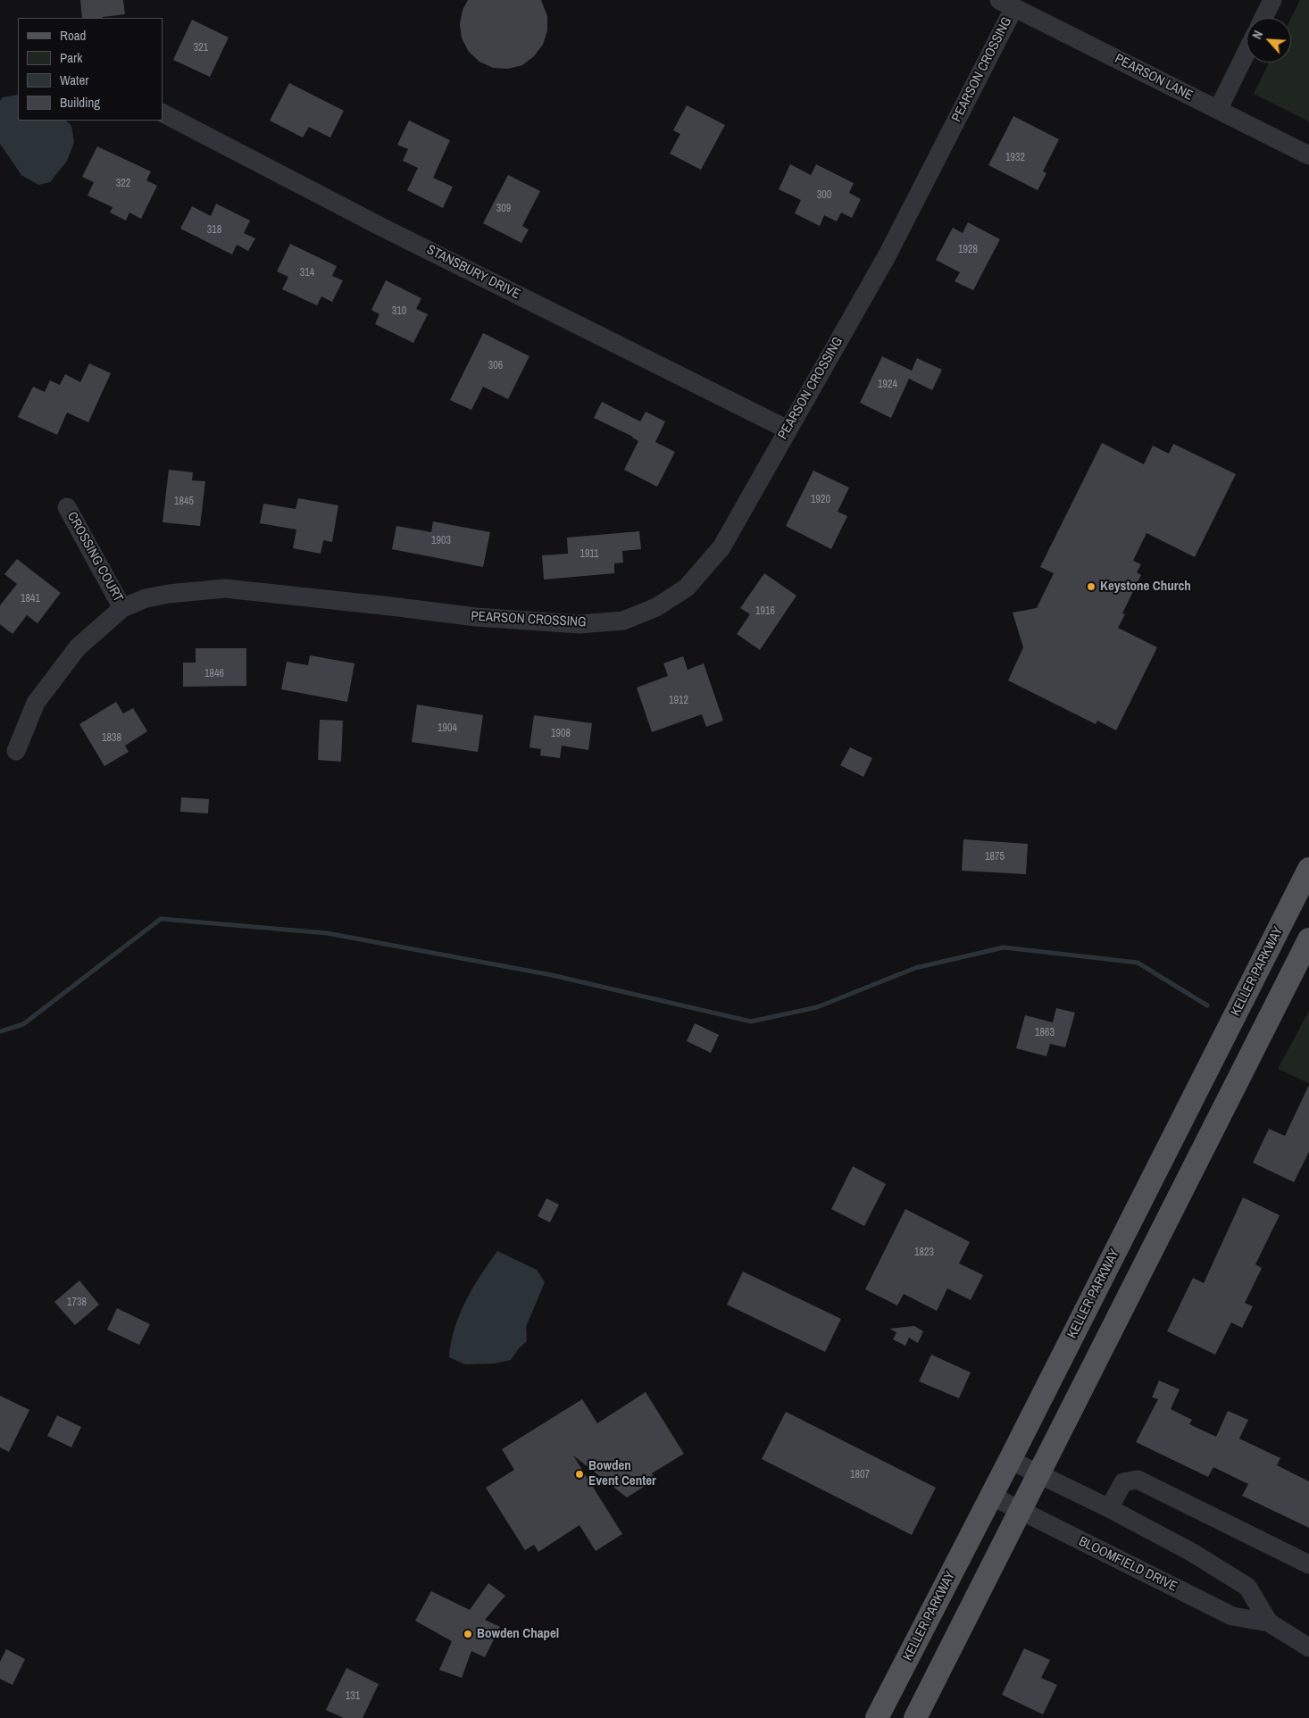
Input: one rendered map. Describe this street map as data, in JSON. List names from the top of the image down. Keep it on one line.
{"streets":{"main road":["KELLER PARKWAY"],"street":["PEARSON CROSSING","PEARSON LANE","STANSBURY DRIVE","CROSSING COURT","BLOOMFIELD DRIVE"]},"crossings":[["PEARSON CROSSING","PEARSON LANE"],["PEARSON CROSSING","STANSBURY DRIVE"],["PEARSON CROSSING","CROSSING COURT"],["KELLER PARKWAY","BLOOMFIELD DRIVE"]],"places":["Keystone Church","Bowden Event Center","Bowden Chapel"],"house_numbers":["321","1932","322","300","309","318","1928","314","310","306","1924","1920","1845","1903","1911","1841","1916","1846","1912","1904","1908","1838","1875","1863","1823","1738","1807","131"],"legend":["Road","Park","Water","Building"],"north":"top left"}
